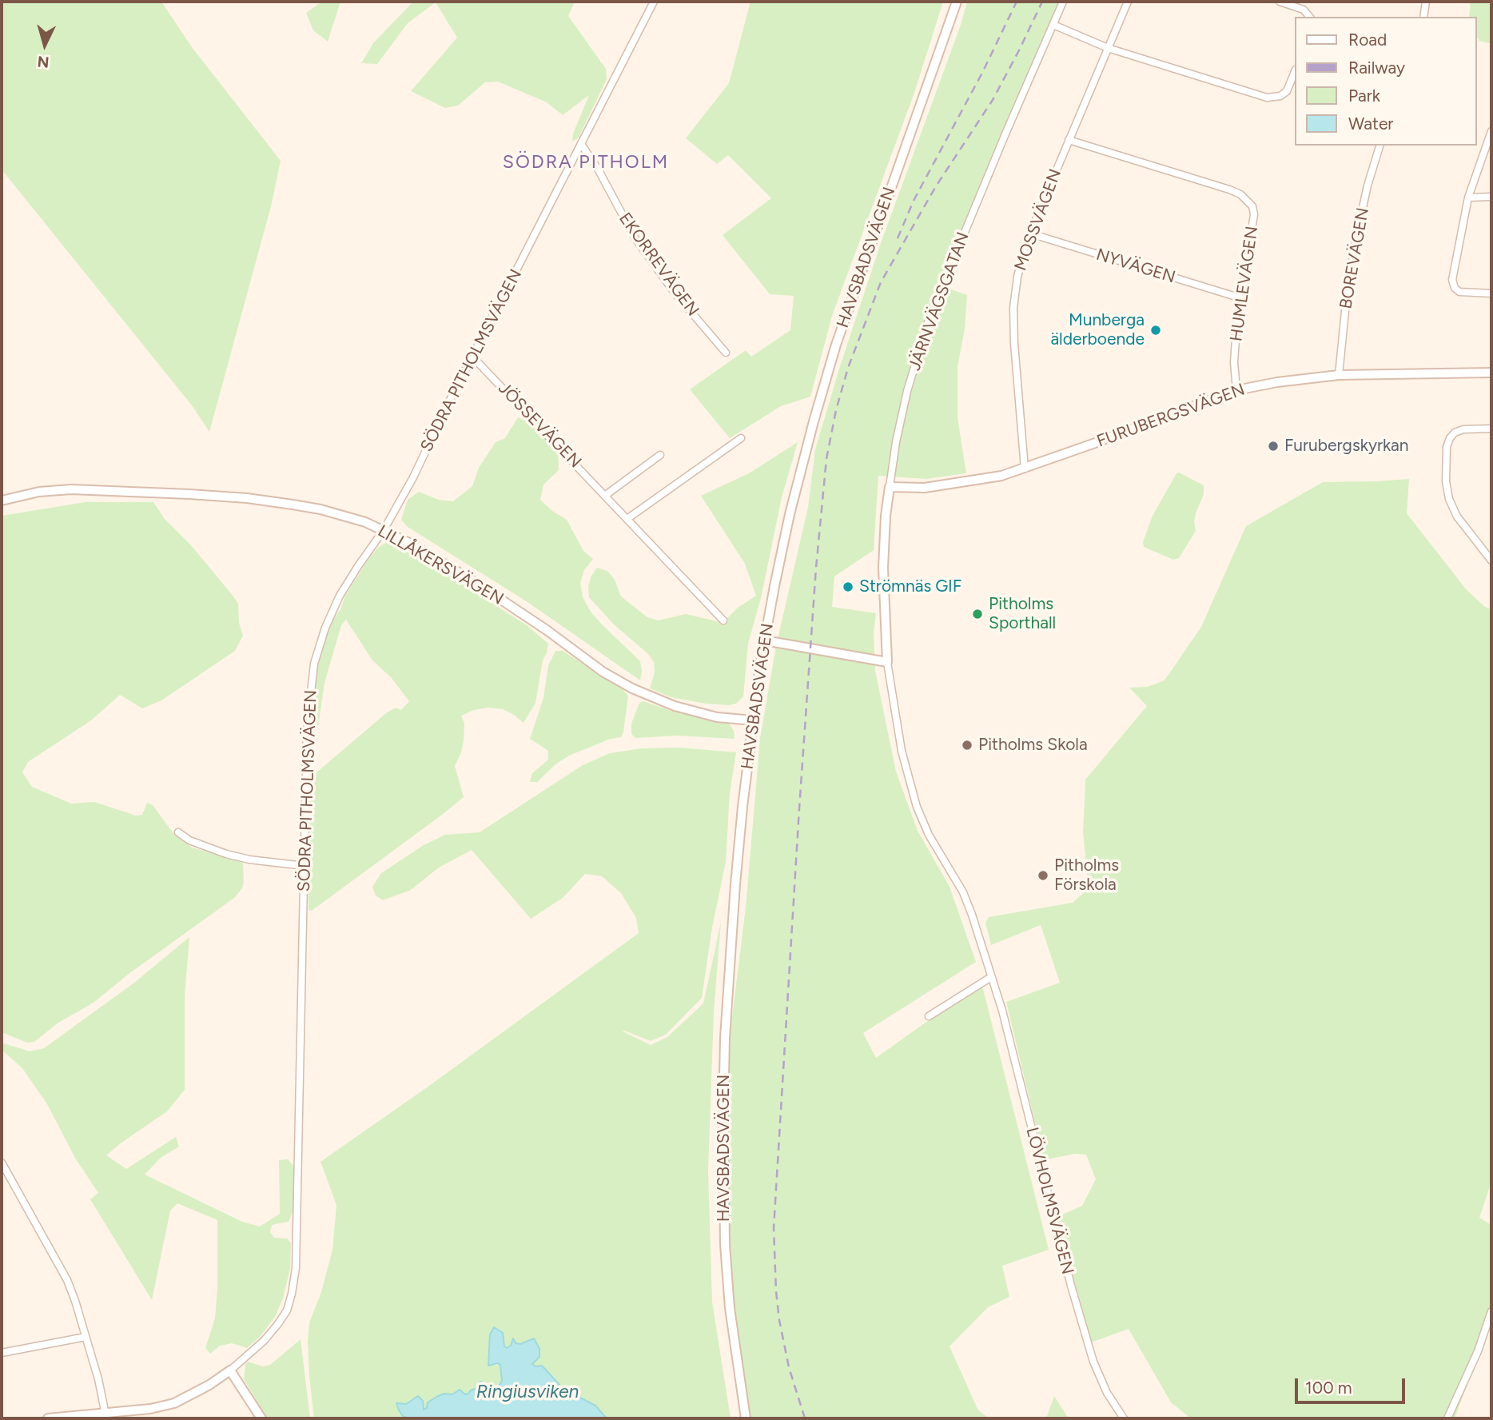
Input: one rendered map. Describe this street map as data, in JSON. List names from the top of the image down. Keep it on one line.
{"streets":{"street":["MOSSVÄGEN","HAVSBADSVÄGEN","BOREVÄGEN","EKORREVÄGEN","NYVÄGEN","HUMLEVÄGEN","JÄRNVÄGSGATAN","SÖDRA PITHOLMSVÄGEN","FURUBERGSVÄGEN","JÖSSEVÄGEN","LILLÅKERSVÄGEN","LÖVHOLMSVÄGEN"]},"crossings":[["MOSSVÄGEN","NYVÄGEN"],["MOSSVÄGEN","HUMLEVÄGEN"],["MOSSVÄGEN","FURUBERGSVÄGEN"],["HAVSBADSVÄGEN","LILLÅKERSVÄGEN"],["BOREVÄGEN","FURUBERGSVÄGEN"],["EKORREVÄGEN","SÖDRA PITHOLMSVÄGEN"],["NYVÄGEN","HUMLEVÄGEN"],["HUMLEVÄGEN","FURUBERGSVÄGEN"],["JÄRNVÄGSGATAN","FURUBERGSVÄGEN"],["JÄRNVÄGSGATAN","LÖVHOLMSVÄGEN"],["SÖDRA PITHOLMSVÄGEN","JÖSSEVÄGEN"],["SÖDRA PITHOLMSVÄGEN","LILLÅKERSVÄGEN"]],"districts":["SÖDRA PITHOLM"],"water":["Ringiusviken"],"places":["Munberga älderboende","Furubergskyrkan","Strömnäs GIF","Pitholms Sporthall","Pitholms Skola","Pitholms Förskola"],"legend":["Road","Railway","Park","Water"],"scale_bar":"100 m","north":"bottom"}
